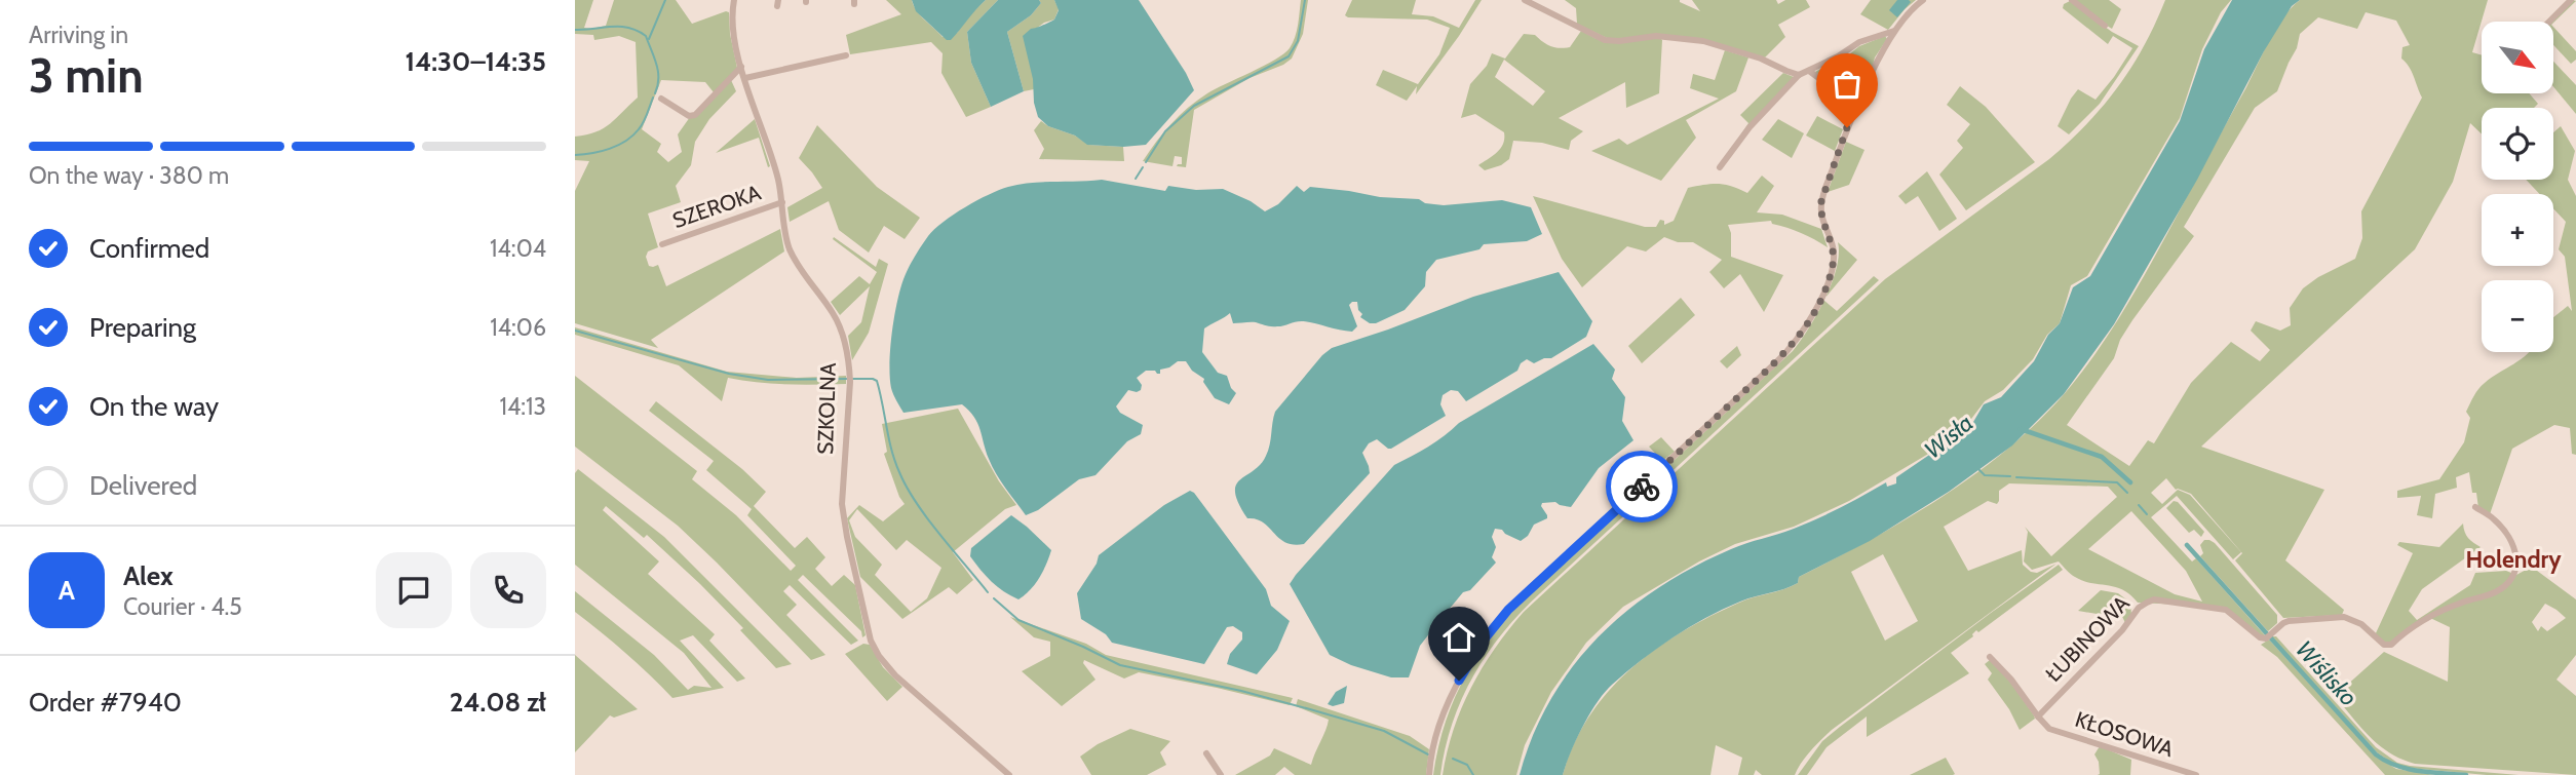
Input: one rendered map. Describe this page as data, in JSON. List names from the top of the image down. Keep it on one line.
{"streets":{"street":["SZEROKA","SZKOLNA","ŁUBINOWA","KŁOSOWA"]},"crossings":[["SZEROKA","SZKOLNA"],["ŁUBINOWA","KŁOSOWA"]],"districts":["Holendry"],"water":["Wisła","Wiślisko"],"north":"bottom right","page":{"heading":["3 min","Arriving in","14:30–14:35"],"panel":["Alex","Courier · 4.5","Order #7940","24.08 zł"],"map_buttons":["+","−"],"bar":"On the way · 380 m","list":[["Confirmed","14:04"],["Preparing","14:06"],["On the way","14:13"],"Delivered"],"round":"A"}}
